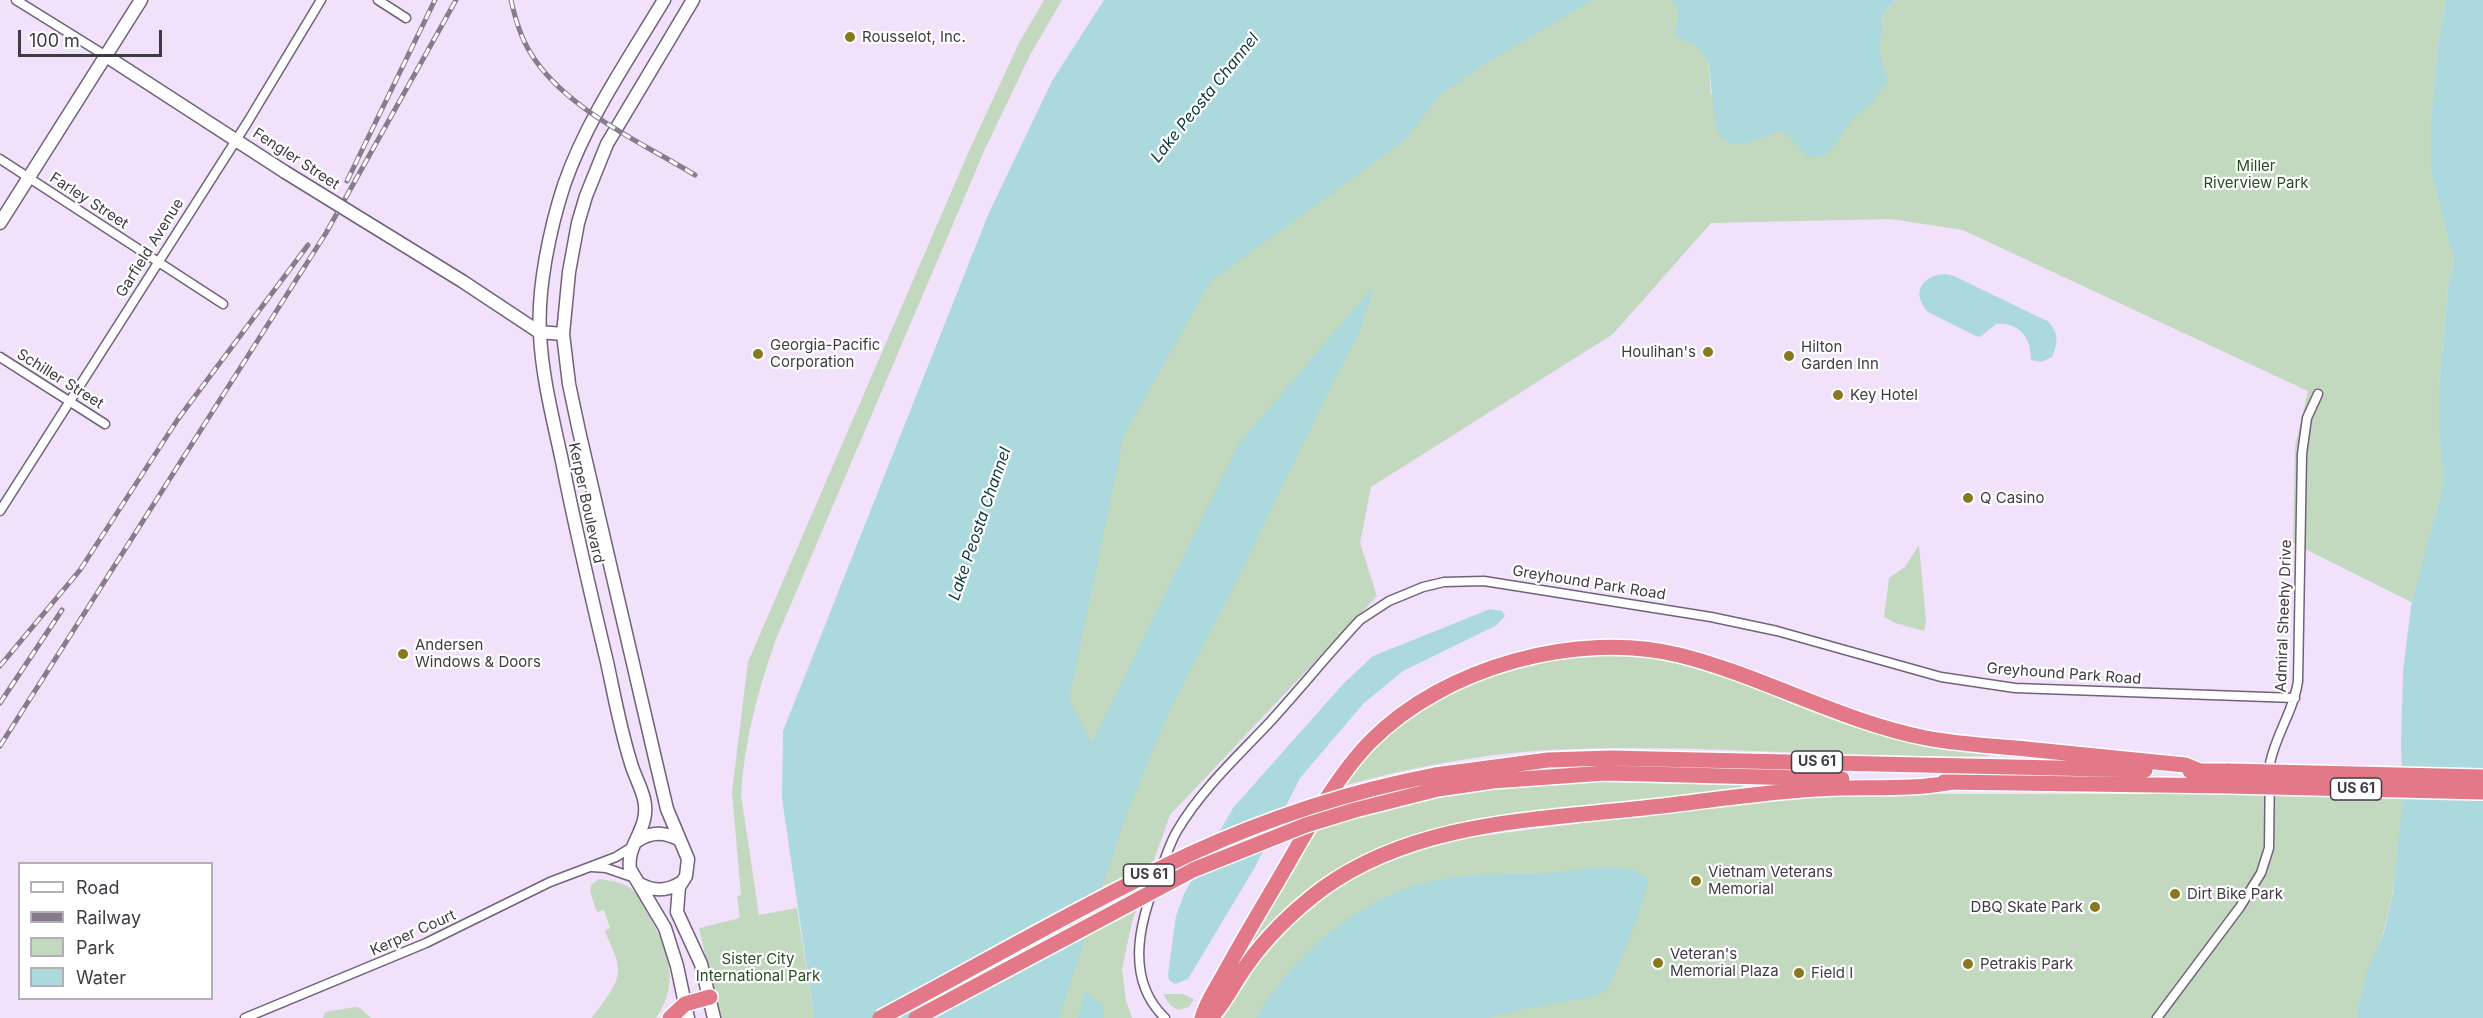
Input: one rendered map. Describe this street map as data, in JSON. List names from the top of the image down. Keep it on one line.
{"streets":{"highway":["US 61"],"main road":["Fengler Street","Kerper Boulevard"],"street":["Farley Street","Garfield Avenue","Schiller Street","Greyhound Park Road","Admiral Sheehy Drive","Kerper Court"]},"crossings":[["Fengler Street","Garfield Avenue"],["Fengler Street","Kerper Boulevard"],["Farley Street","Garfield Avenue"],["Garfield Avenue","Schiller Street"],["Kerper Boulevard","Kerper Court"],["Greyhound Park Road","Admiral Sheehy Drive"]],"water":["Lake Peosta Channel"],"parks":["Miller Riverview Park","Sister City International Park"],"places":["Rousselot, Inc.","Houlihan's","Georgia-Pacific Corporation","Hilton Garden Inn","Key Hotel","Q Casino","Andersen Windows & Doors","Vietnam Veterans Memorial","Dirt Bike Park","DBQ Skate Park","Veteran's Memorial Plaza","Petrakis Park","Field I"],"legend":["Road","Railway","Park","Water"],"scale_bar":"100 m"}
